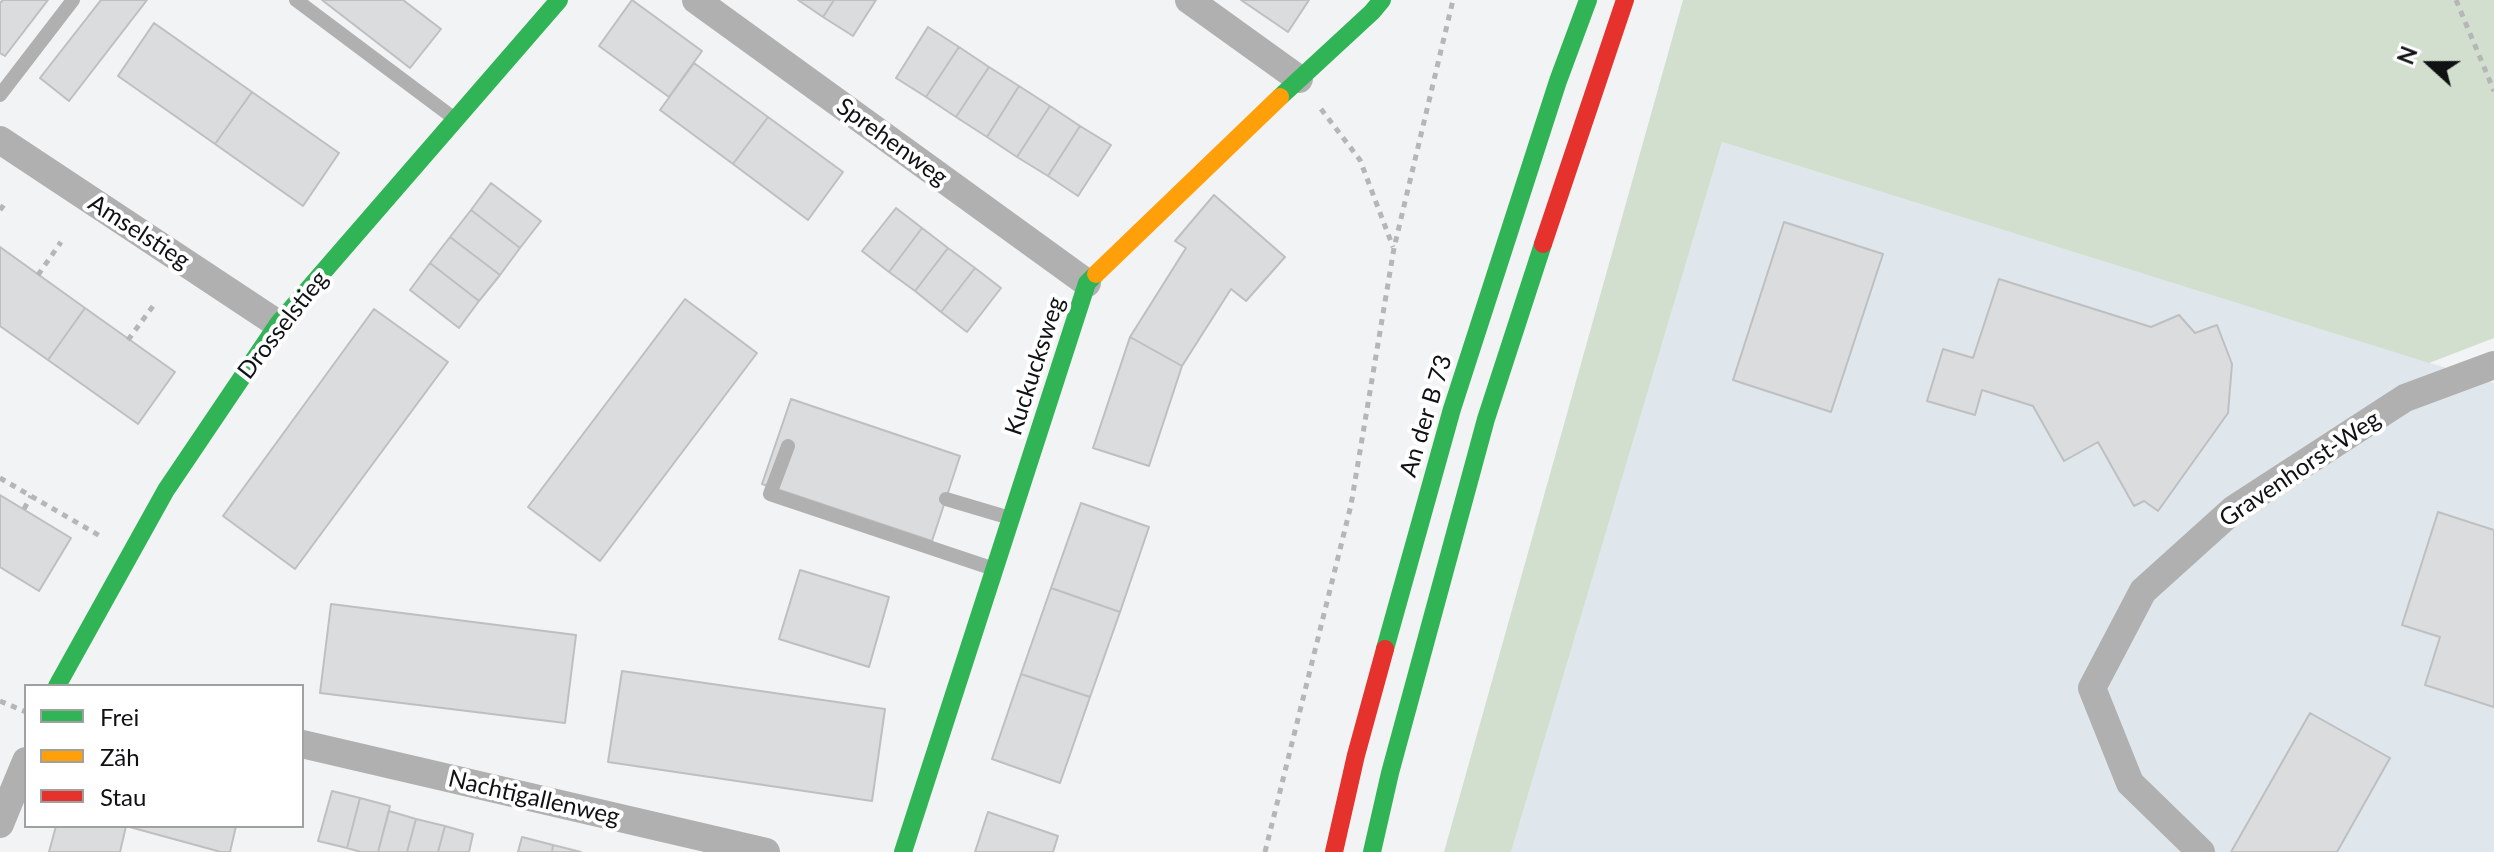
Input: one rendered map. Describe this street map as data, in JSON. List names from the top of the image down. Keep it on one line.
{"streets":{"street":["Sprehenweg","Amselstieg","Drosselstieg","Kuckucksweg","An der B 73","Gravenhorst-Weg","Nachtigallenweg"]},"crossings":[["Sprehenweg","Kuckucksweg"],["Amselstieg","Drosselstieg"]],"legend":["Frei","Zäh","Stau"],"north":"left"}
